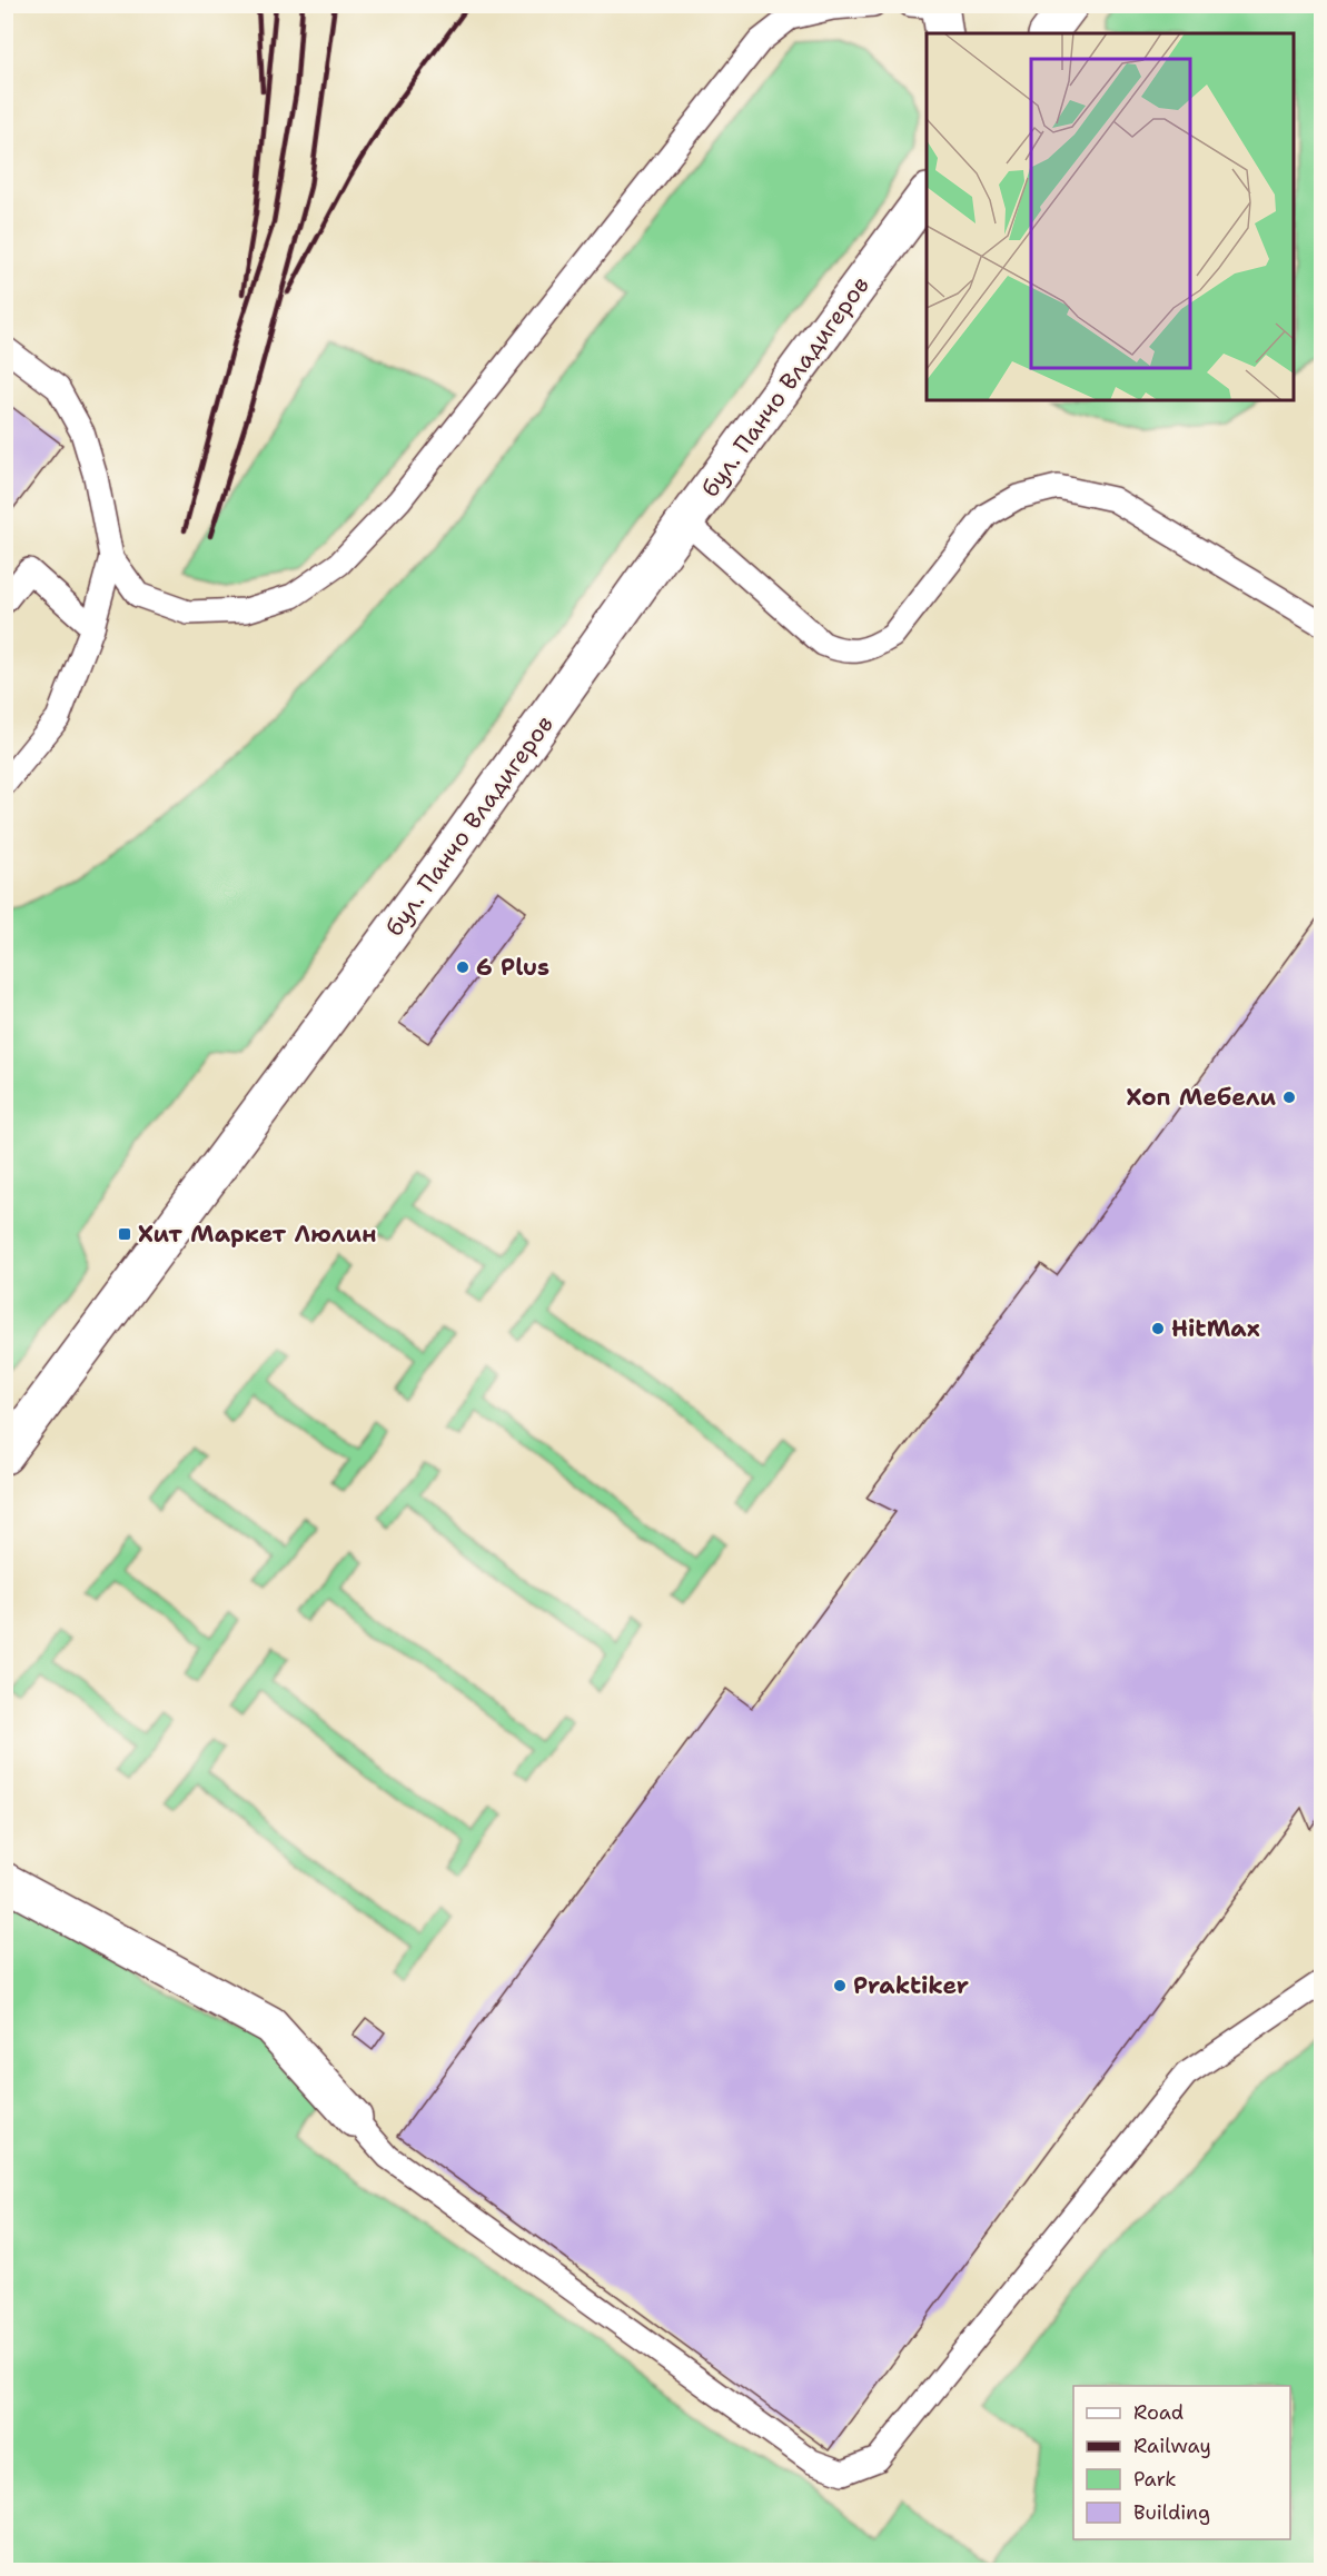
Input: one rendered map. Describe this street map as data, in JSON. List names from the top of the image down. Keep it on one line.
{"streets":{"street":["бул. Панчо Владигеров"]},"places":{"other":["6 Plus","Хоп Мебели","HitMax","Praktiker"],"transit":["Хит Маркет Люлин"]},"legend":["Road","Railway","Park","Building"]}
